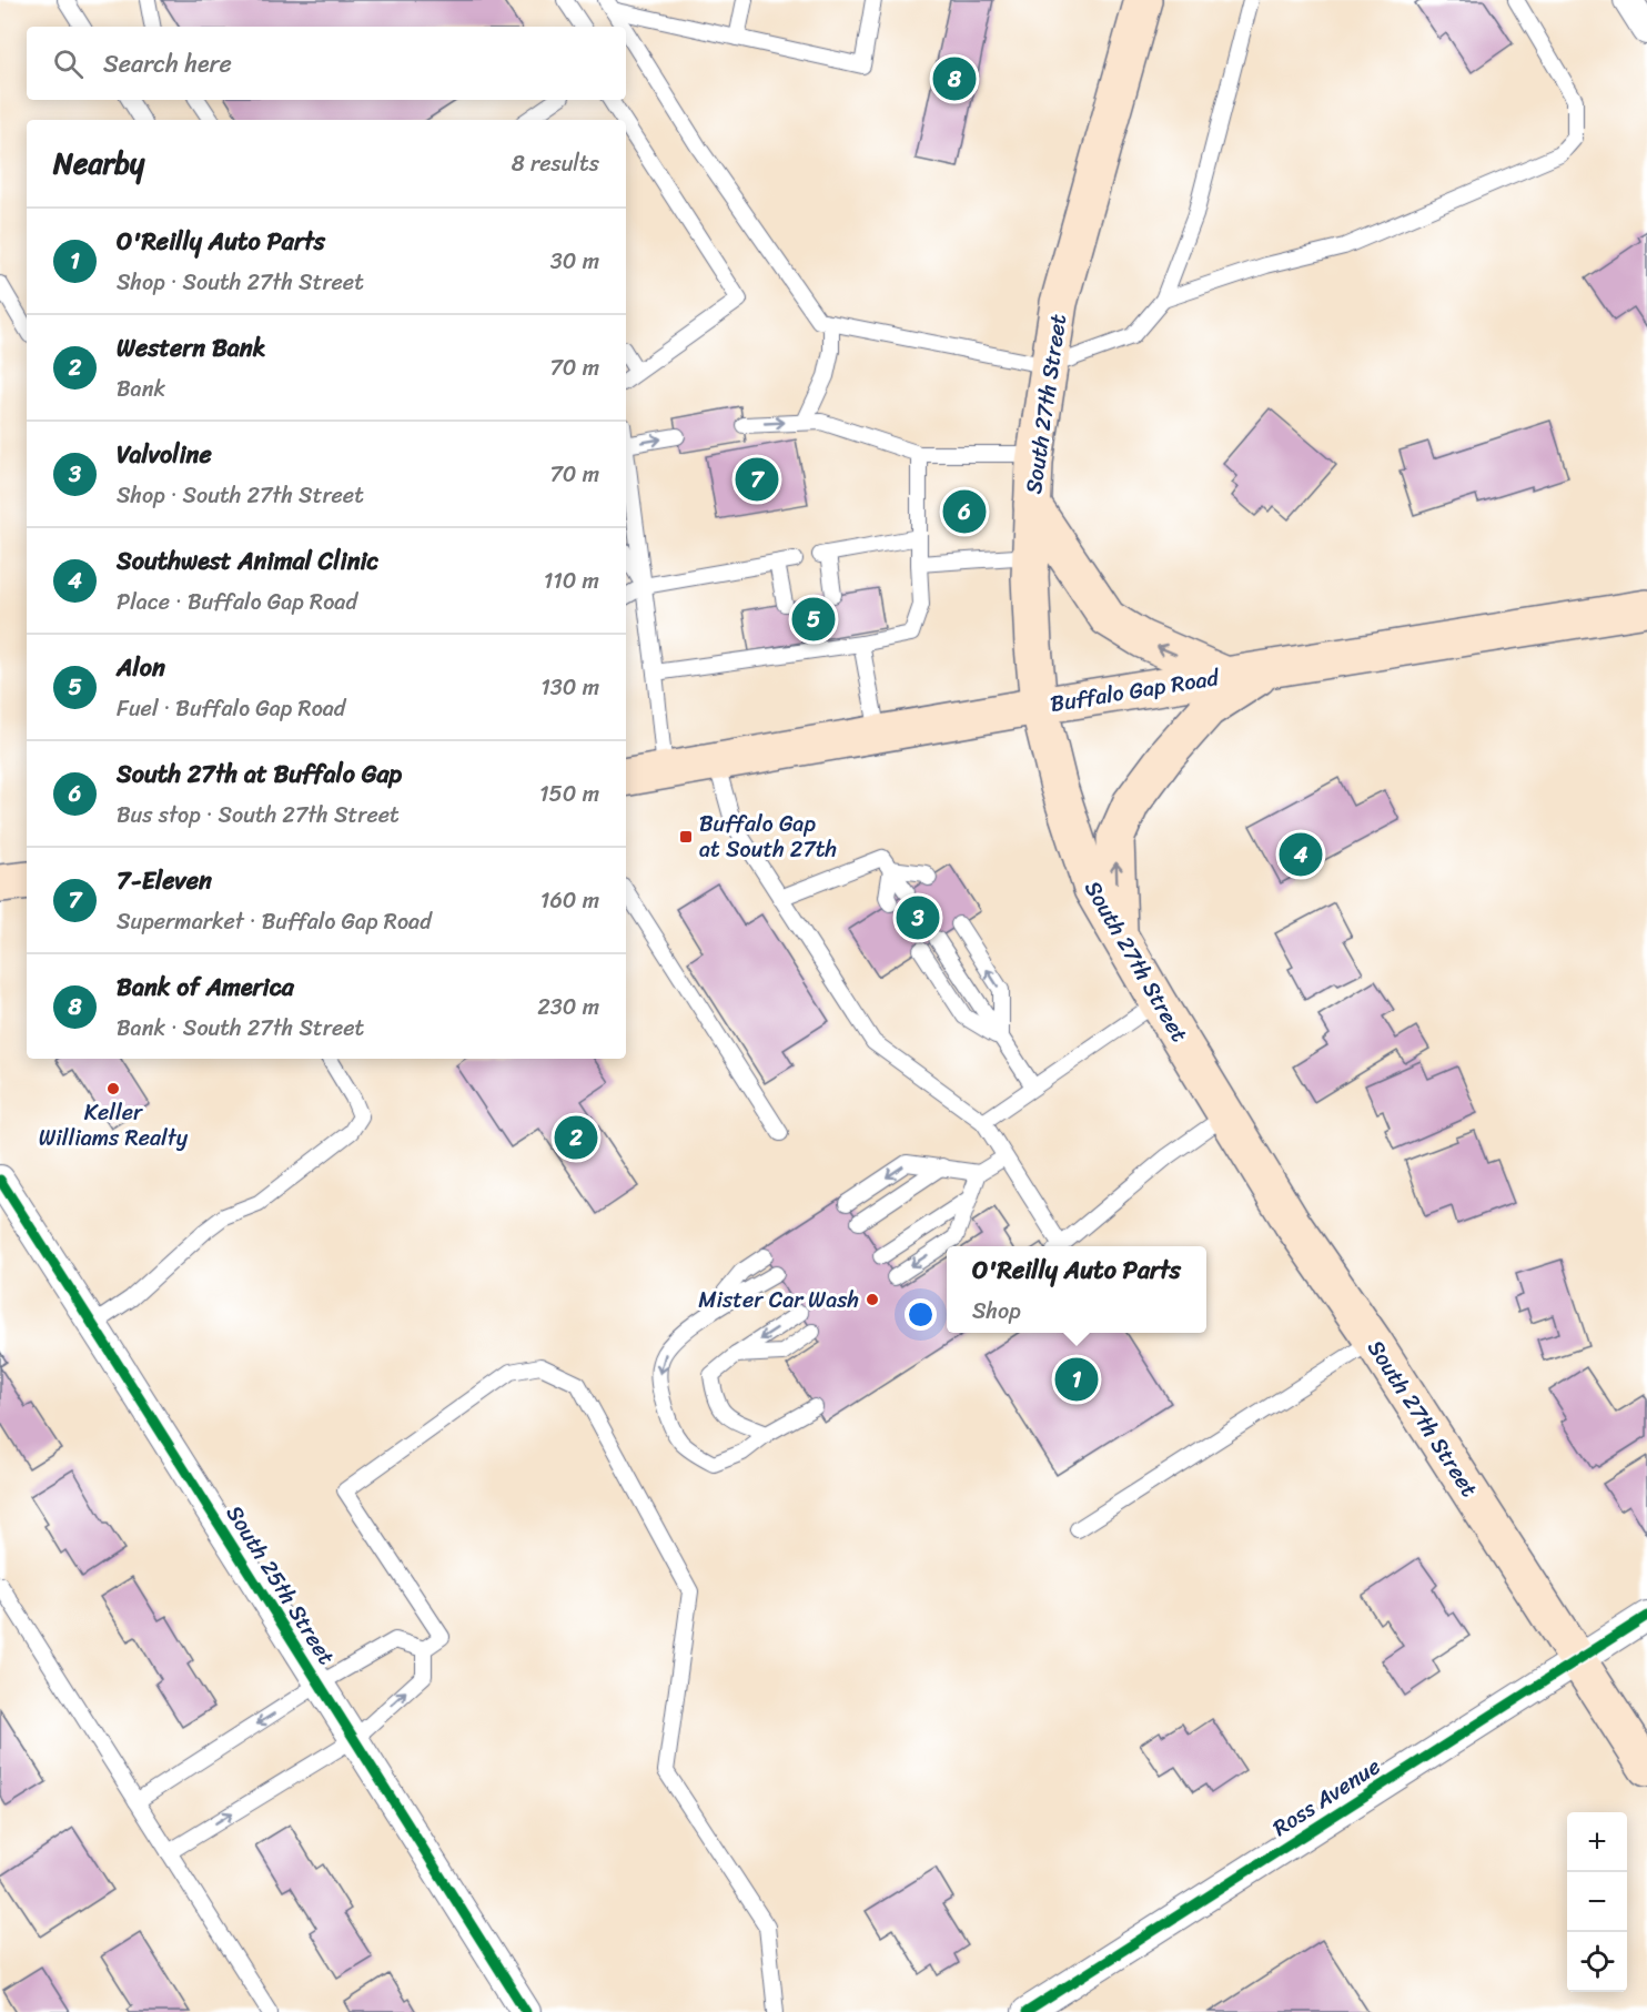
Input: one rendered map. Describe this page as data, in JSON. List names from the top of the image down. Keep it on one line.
{"streets":{"main road":["South 27th Street","Buffalo Gap Road"],"street":["South 25th Street","Ross Avenue"]},"crossings":[["South 27th Street","Buffalo Gap Road"],["South 27th Street","Ross Avenue"]],"places":{"transit":["Buffalo Gap at South 27th"],"other":["Keller Williams Realty","Mister Car Wash"]},"page":{"search":"Search here","pins":["8","7","6","5","4","3","2","1"],"heading":["Nearby","8 results"],"list":[{"mark":"1","name":"O'Reilly Auto Parts","note":"Shop · South 27th Street","value":"30 m"},{"mark":"2","name":"Western Bank","note":"Bank","value":"70 m"},{"mark":"3","name":"Valvoline","note":"Shop · South 27th Street","value":"70 m"},{"mark":"4","name":"Southwest Animal Clinic","note":"Place · Buffalo Gap Road","value":"110 m"},{"mark":"5","name":"Alon","note":"Fuel · Buffalo Gap Road","value":"130 m"},{"mark":"6","name":"South 27th at Buffalo Gap","note":"Bus stop · South 27th Street","value":"150 m"},{"mark":"7","name":"7-Eleven","note":"Supermarket · Buffalo Gap Road","value":"160 m"},{"mark":"8","name":"Bank of America","note":"Bank · South 27th Street","value":"230 m"}],"popup":["O'Reilly Auto Parts","Shop"],"map_buttons":["+","−"]}}
